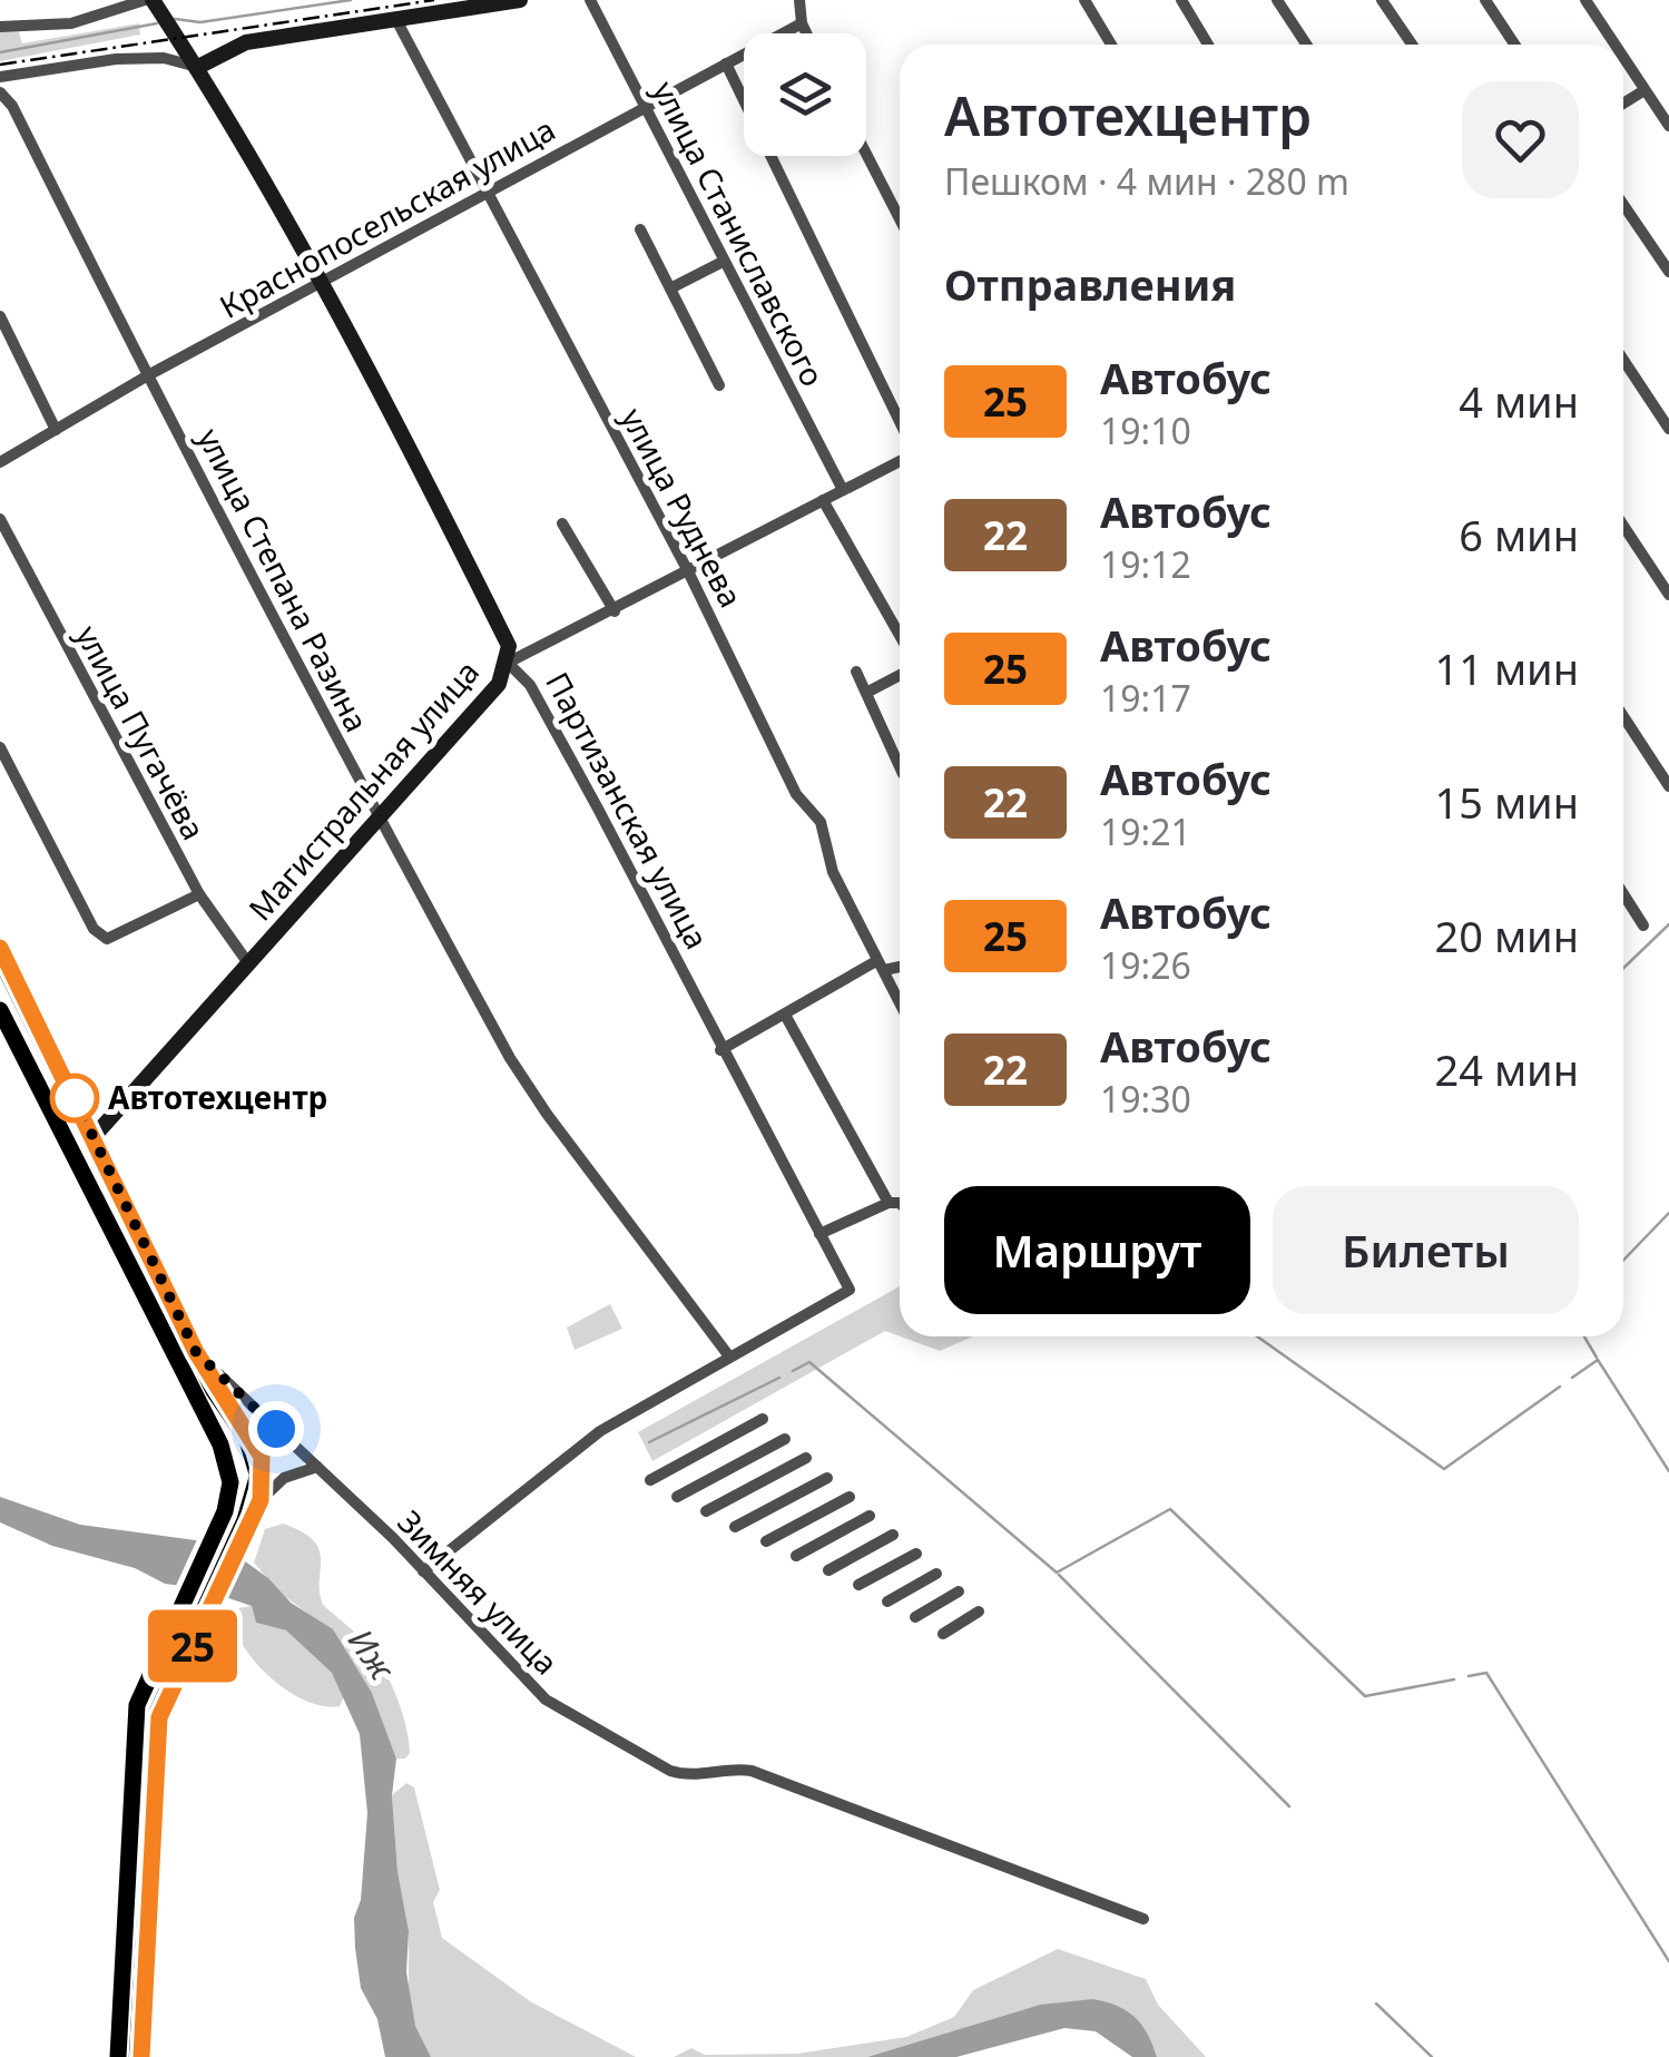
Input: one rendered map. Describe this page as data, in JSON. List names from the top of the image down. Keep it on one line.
{"streets":{"main road":["Магистральная улица"],"street":["Краснопосельская улица","улица Станиславского","улица Руднева","улица Степана Разина","улица Пугачёва","Партизанская улица","Зимняя улица"]},"crossings":[["Краснопосельская улица","улица Станиславского"],["Краснопосельская улица","улица Руднева"],["Краснопосельская улица","улица Степана Разина"],["Краснопосельская улица","Партизанская улица"],["улица Станиславского","Магистральная улица"],["улица Руднева","Магистральная улица"],["улица Степана Разина","Магистральная улица"],["улица Степана Разина","Партизанская улица"],["улица Пугачёва","Магистральная улица"],["Магистральная улица","Партизанская улица"]],"water":["Иж"],"places":["Автотехцентр"],"lines":["bus line 25"],"page":{"on_map":"25","heading":[["Автотехцентр","Пешком · 4 мин · 280 m"],"Отправления"],"list":[{"mark":"25","name":"Автобус","note":"19:10","value":"4 мин"},{"mark":"22","name":"Автобус","note":"19:12","value":"6 мин"},{"mark":"25","name":"Автобус","note":"19:17","value":"11 мин"},{"mark":"22","name":"Автобус","note":"19:21","value":"15 мин"},{"mark":"25","name":"Автобус","note":"19:26","value":"20 мин"},{"mark":"22","name":"Автобус","note":"19:30","value":"24 мин"}],"buttons":["Маршрут","Билеты"]}}
